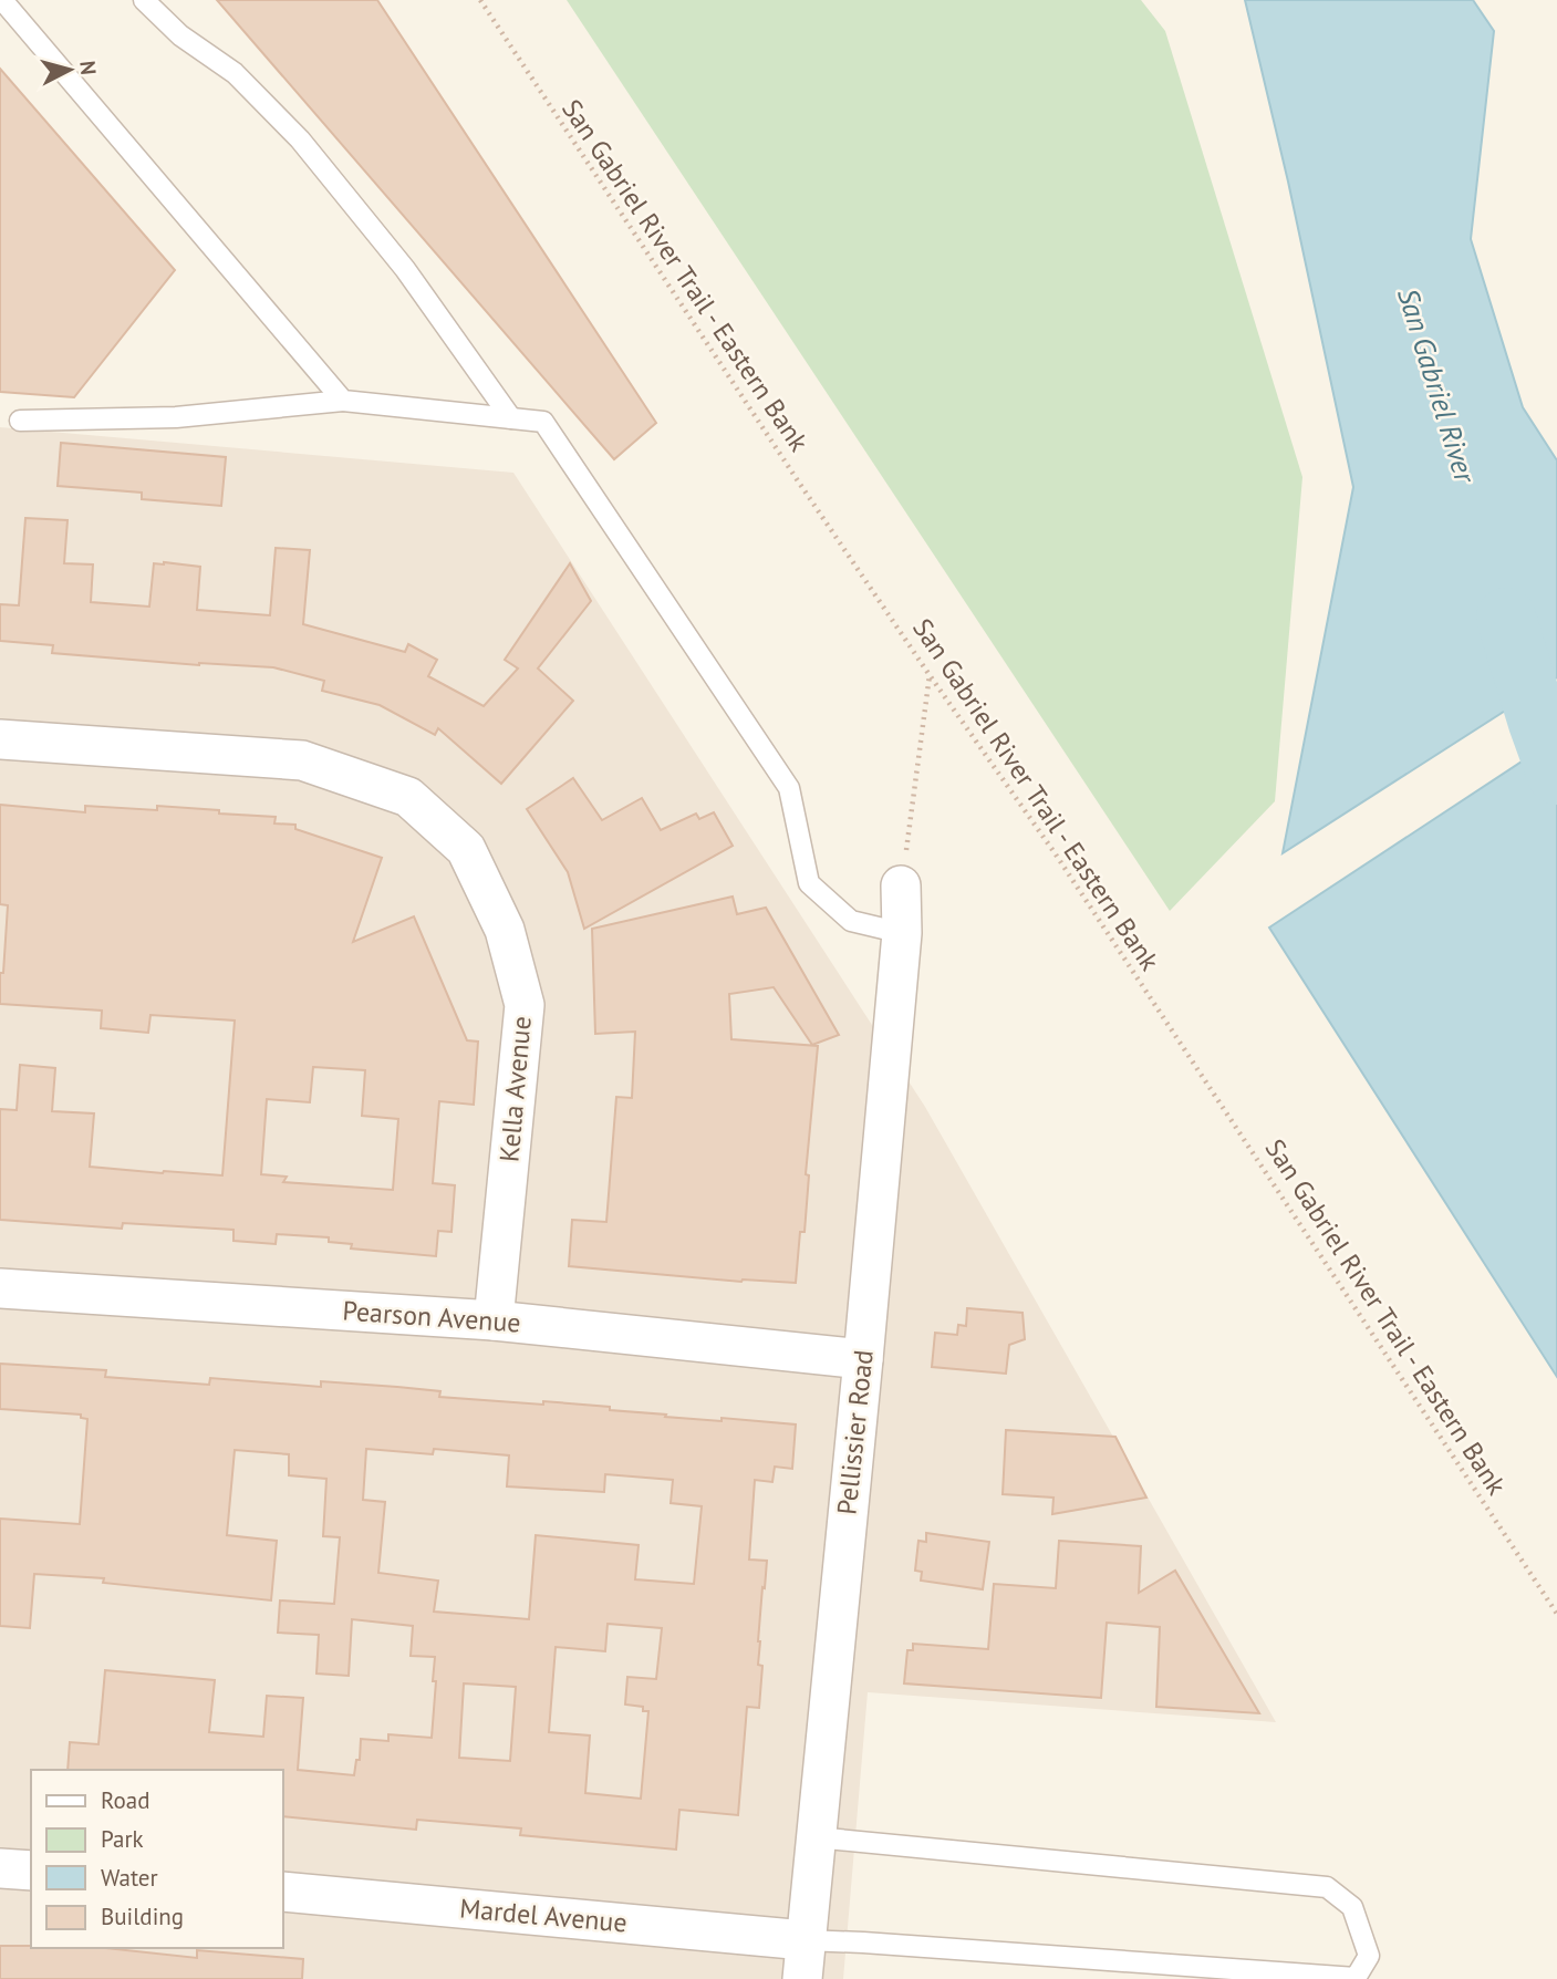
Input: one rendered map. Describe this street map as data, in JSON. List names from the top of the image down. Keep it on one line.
{"streets":{"street":["Kella Avenue","Pearson Avenue","Pellissier Road","Mardel Avenue"],"path":["San Gabriel River Trail - Eastern Bank"]},"crossings":[["Kella Avenue","Pearson Avenue"],["Pearson Avenue","Pellissier Road"],["Pellissier Road","Mardel Avenue"]],"water":["San Gabriel River"],"legend":["Road","Park","Water","Building"],"north":"right"}
